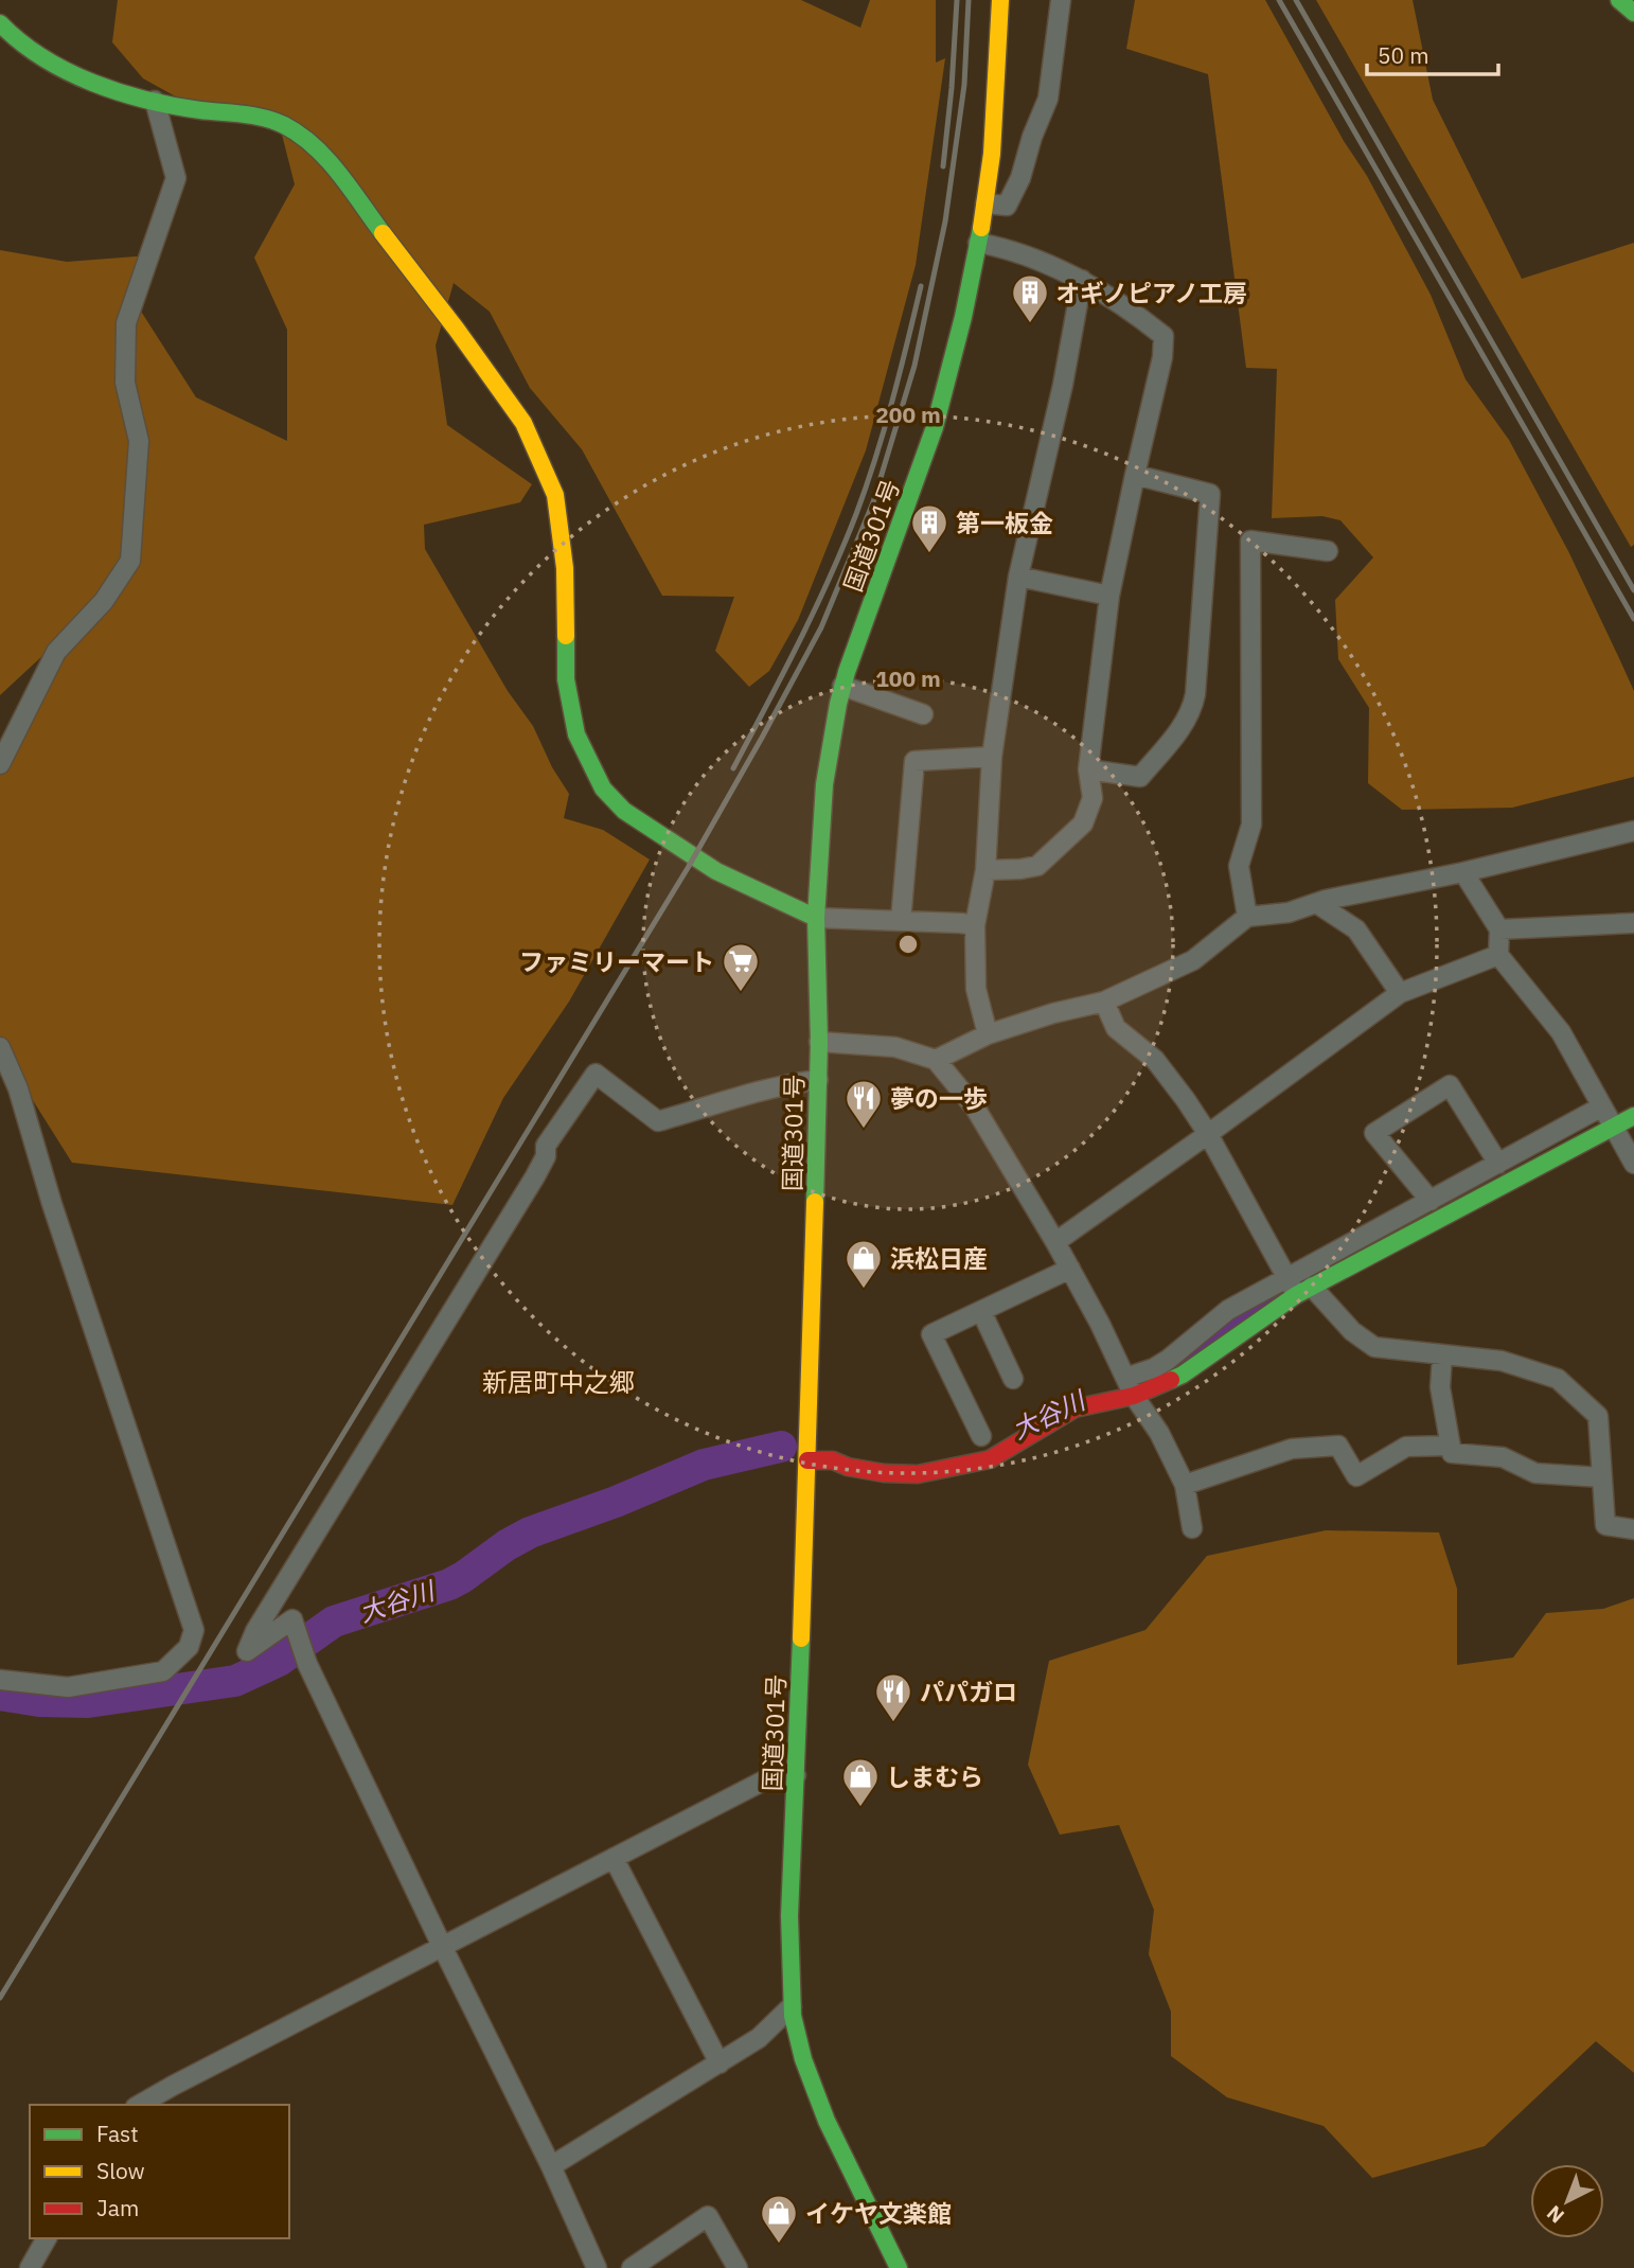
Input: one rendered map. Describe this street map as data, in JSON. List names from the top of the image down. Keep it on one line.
{"streets":{"main road":["国道301号"]},"districts":["新居町中之郷"],"water":["大谷川"],"places":{"building":["オギノピアノ工房","第一板金"],"supermarket":["ファミリーマート"],"restaurant":["夢の一歩","パパガロ"],"shop":["浜松日産","しまむら","イケヤ文楽館"]},"legend":["Fast","Slow","Jam"],"scale_bar":"50 m","north":"bottom left","rings":["200 m","100 m"]}
